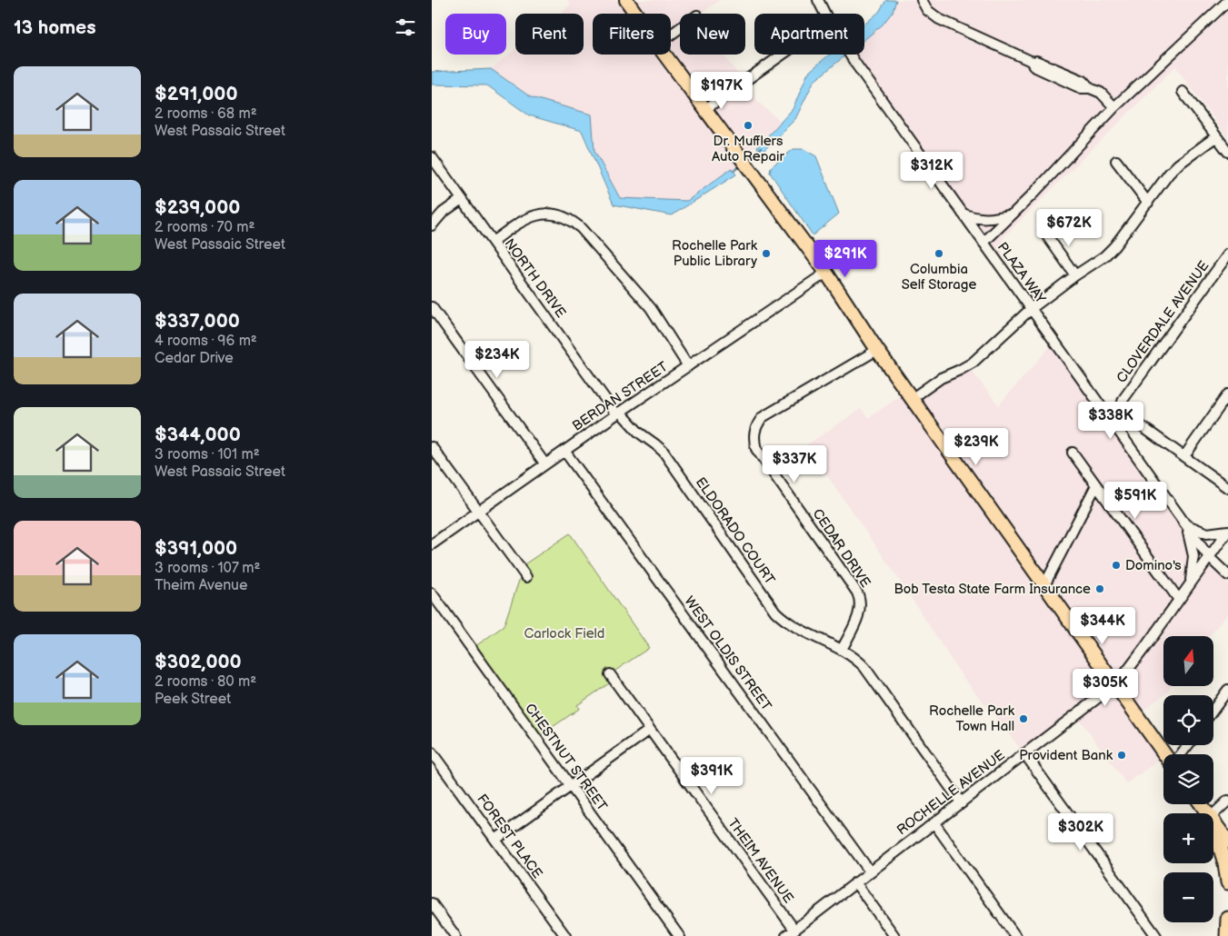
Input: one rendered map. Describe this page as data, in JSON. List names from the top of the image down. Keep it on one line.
{"streets":{"street":["PLAZA WAY","NORTH DRIVE","CLOVERDALE AVENUE","BERDAN STREET","ELDORADO COURT","CEDAR DRIVE","WEST OLDIS STREET","CHESTNUT STREET","ROCHELLE AVENUE","FOREST PLACE","THEIM AVENUE"]},"crossings":[["PLAZA WAY","ROCHELLE AVENUE"],["NORTH DRIVE","BERDAN STREET"],["NORTH DRIVE","ELDORADO COURT"],["BERDAN STREET","ELDORADO COURT"],["BERDAN STREET","WEST OLDIS STREET"],["ELDORADO COURT","CEDAR DRIVE"],["ELDORADO COURT","ROCHELLE AVENUE"],["WEST OLDIS STREET","ROCHELLE AVENUE"],["ROCHELLE AVENUE","THEIM AVENUE"]],"parks":["Carlock Field"],"places":["Dr. Mufflers Auto Repair","Rochelle Park Public Library","Columbia Self Storage","Domino's","Bob Testa State Farm Insurance","Rochelle Park Town Hall","Provident Bank"],"north":"top","page":{"heading":"13 homes","chip":["Buy","Rent","Filters","New","Apartment"],"list":[{"name":"$291,000","note":"2 rooms · 68 m² · West Passaic Street"},{"name":"$239,000","note":"2 rooms · 70 m² · West Passaic Street"},{"name":"$337,000","note":"4 rooms · 96 m² · Cedar Drive"},{"name":"$344,000","note":"3 rooms · 101 m² · West Passaic Street"},{"name":"$391,000","note":"3 rooms · 107 m² · Theim Avenue"},{"name":"$302,000","note":"2 rooms · 80 m² · Peek Street"}],"price":["$197K","$312K","$672K","$291K","$234K","$338K","$239K","$337K","$591K","$344K","$305K","$391K","$302K"],"map_buttons":["+","−"]}}
